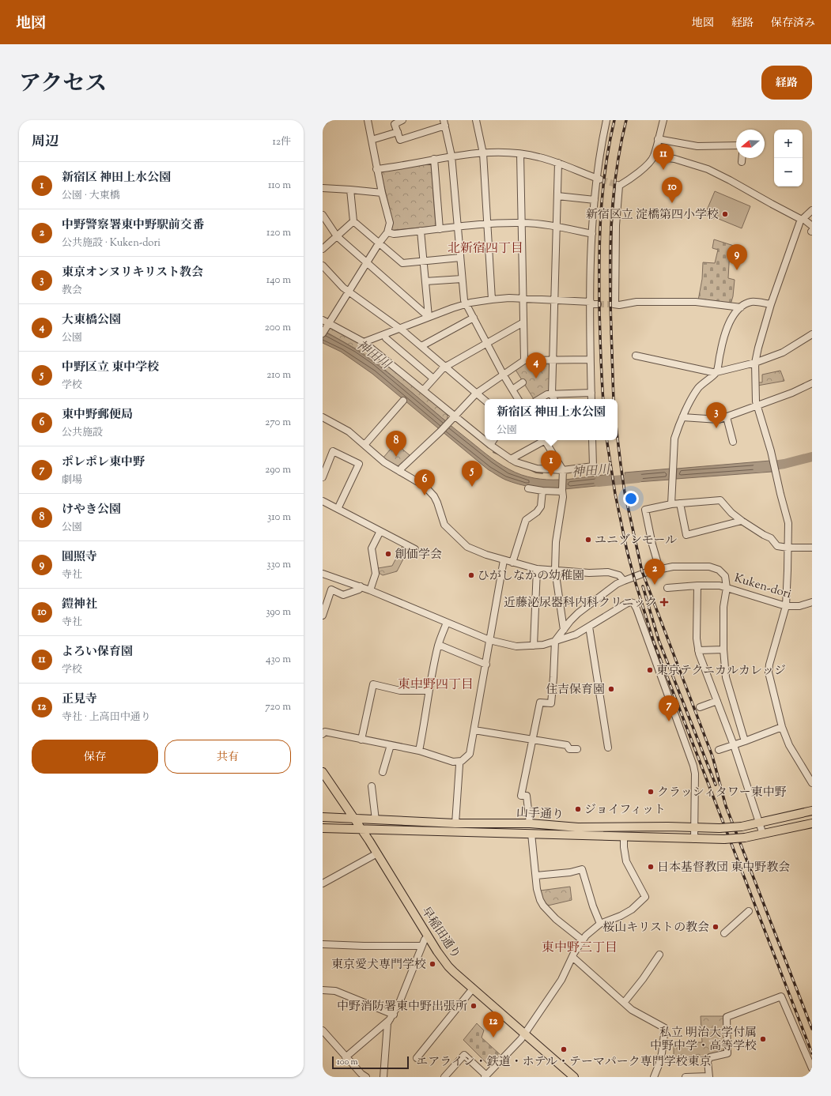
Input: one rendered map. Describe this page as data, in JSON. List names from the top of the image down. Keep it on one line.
{"streets":{"main road":["山手通り","早稲田通り"],"street":["Kuken-dori"]},"crossings":[["山手通り","早稲田通り"]],"districts":["北新宿四丁目","東中野四丁目","東中野三丁目"],"water":["神田川"],"places":{"other":["新宿区立 淀橋第四小学校","ユニゾンモール","創価学会","ひがしなかの幼稚園","東京テクニカルカレッジ","住吉保育園","クラッシィタワー東中野","ジョイフィット","日本基督教団 東中野教会","桜山キリストの教会","東京愛犬専門学校","中野消防署東中野出張所","私立 明治大学付属 中野中学・高等学校","エアライン・鉄道・ホテル・テーマパーク専門学校東京"],"health":["近藤泌尿器科内科クリニック"]},"scale_bar":"100 m","north":"left","page":{"header":"地図","nav":["地図","経路","保存済み"],"title":"アクセス","buttons":["経路",["保存","共有"]],"heading":["周辺","12件"],"map_buttons":["+","−"],"pins":["11","10","9","4","3","8","1","5","6","2","7","12"],"list":[{"mark":"1","name":"新宿区 神田上水公園","note":"公園 · 大東橋","value":"110 m"},{"mark":"2","name":"中野警察署東中野駅前交番","note":"公共施設 · Kuken-dori","value":"120 m"},{"mark":"3","name":"東京オンヌリキリスト教会","note":"教会","value":"140 m"},{"mark":"4","name":"大東橋公園","note":"公園","value":"200 m"},{"mark":"5","name":"中野区立 東中学校","note":"学校","value":"210 m"},{"mark":"6","name":"東中野郵便局","note":"公共施設","value":"270 m"},{"mark":"7","name":"ポレポレ東中野","note":"劇場","value":"290 m"},{"mark":"8","name":"けやき公園","note":"公園","value":"310 m"},{"mark":"9","name":"圓照寺","note":"寺社","value":"330 m"},{"mark":"10","name":"鎧神社","note":"寺社","value":"390 m"},{"mark":"11","name":"よろい保育園","note":"学校","value":"430 m"},{"mark":"12","name":"正見寺","note":"寺社 · 上高田中通り","value":"720 m"}],"popup":["新宿区 神田上水公園","公園"],"scale":"100 m"}}
